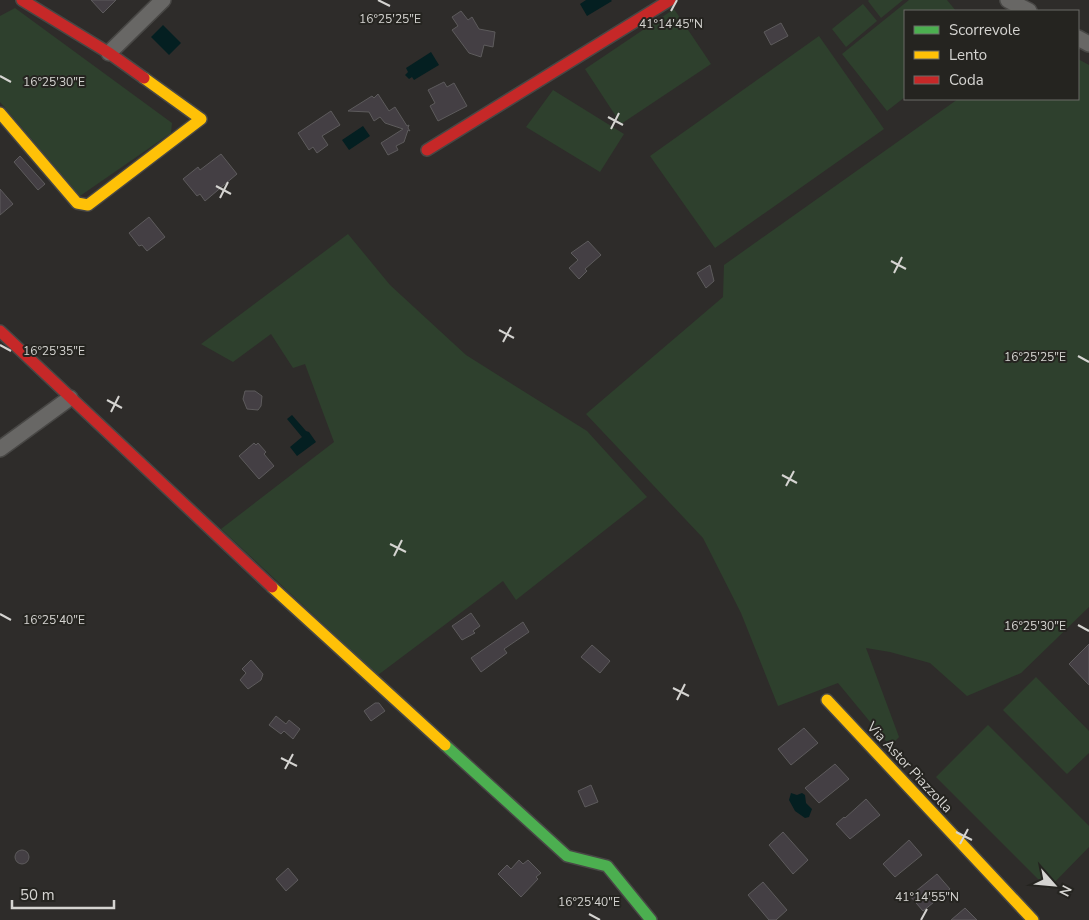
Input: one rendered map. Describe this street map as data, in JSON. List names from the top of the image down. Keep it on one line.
{"streets":{"street":["Via Astor Piazzolla"]},"legend":["Scorrevole","Lento","Coda"],"scale_bar":"50 m","north":"bottom right","coordinates":["16°25'25\"E","41°14'45\"N","16°25'30\"E","16°25'35\"E","16°25'40\"E","41°14'55\"N"]}
